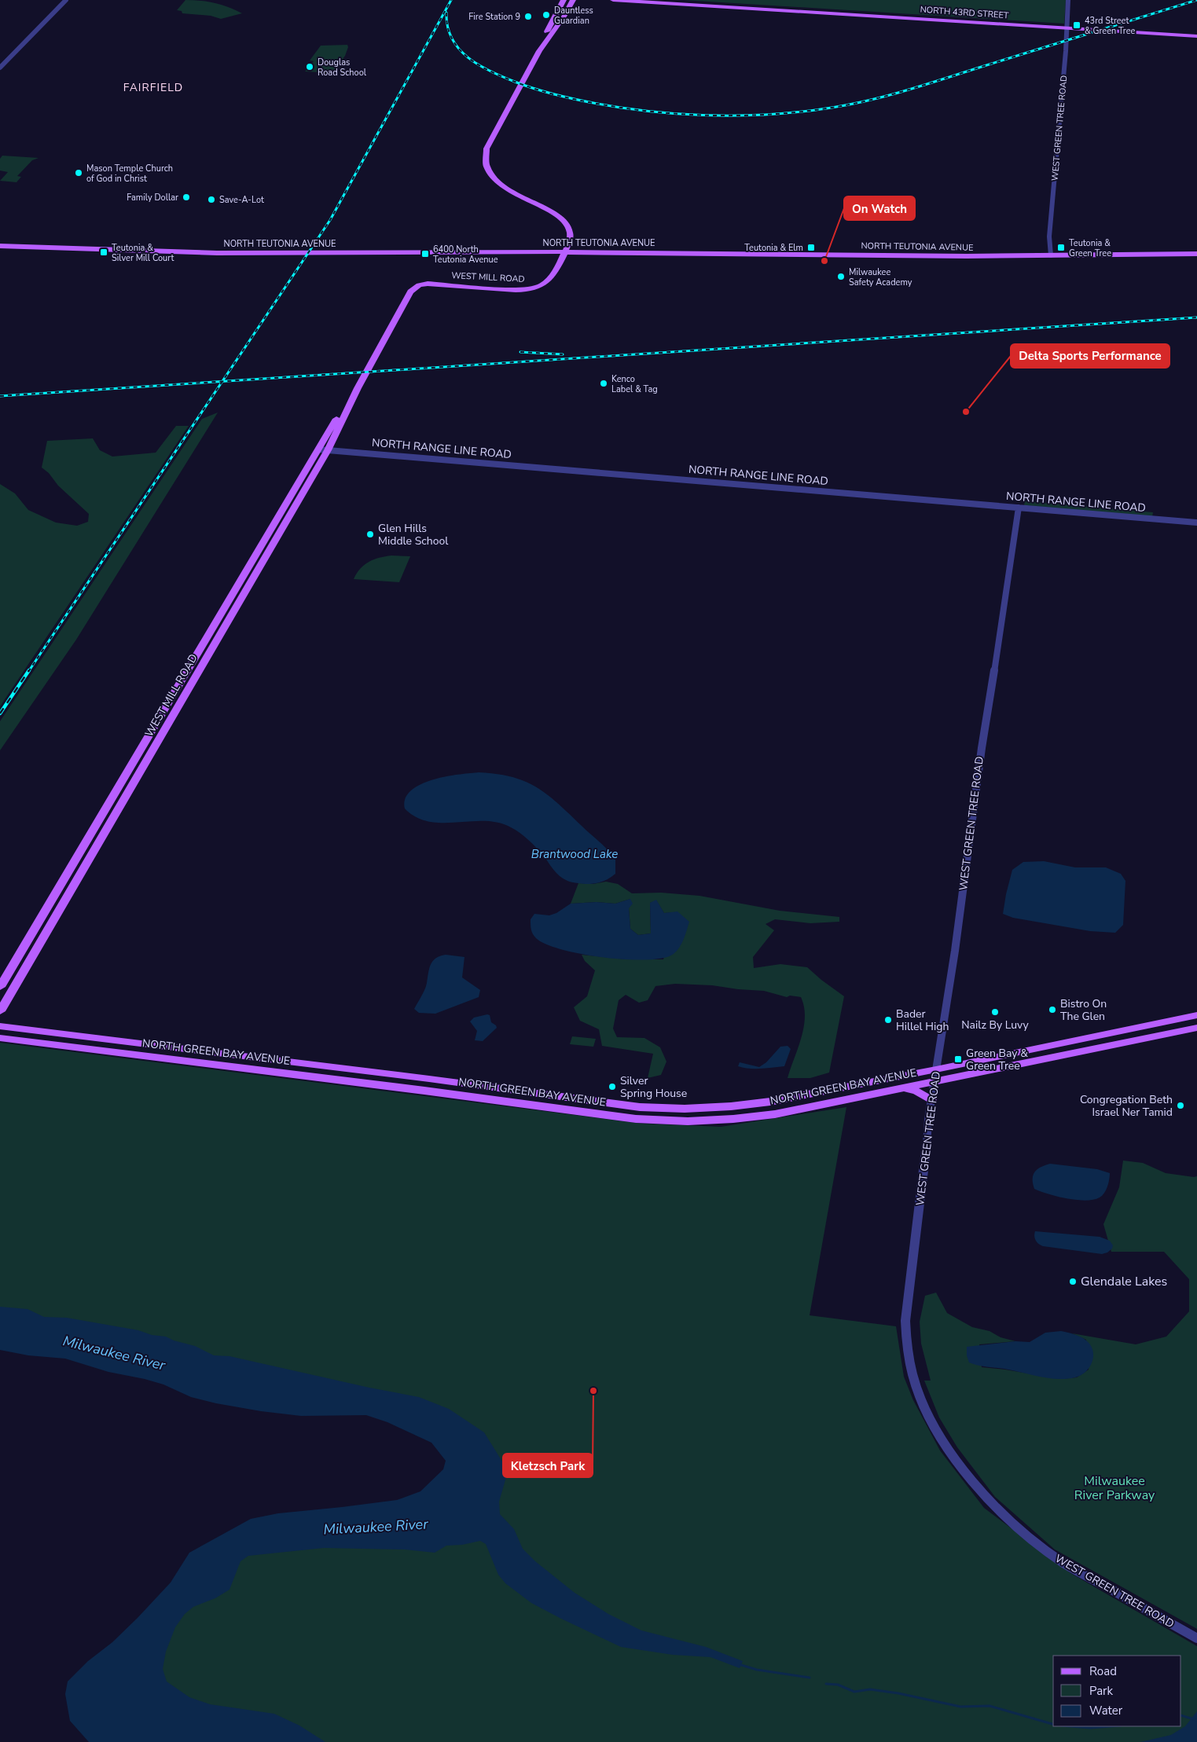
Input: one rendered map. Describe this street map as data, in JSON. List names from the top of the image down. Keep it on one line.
{"streets":{"main road":["NORTH 43RD STREET","NORTH TEUTONIA AVENUE","WEST MILL ROAD","NORTH GREEN BAY AVENUE"],"street":["WEST GREEN TREE ROAD","NORTH RANGE LINE ROAD"]},"crossings":[["NORTH 43RD STREET","WEST GREEN TREE ROAD"],["WEST GREEN TREE ROAD","NORTH TEUTONIA AVENUE"],["WEST GREEN TREE ROAD","NORTH RANGE LINE ROAD"],["WEST GREEN TREE ROAD","NORTH GREEN BAY AVENUE"],["NORTH TEUTONIA AVENUE","WEST MILL ROAD"],["WEST MILL ROAD","NORTH RANGE LINE ROAD"]],"districts":["FAIRFIELD"],"water":["Brantwood Lake","Milwaukee River"],"parks":["Milwaukee River Parkway"],"places":{"other":["Dauntless Guardian","Fire Station 9","Douglas Road School","Mason Temple Church of God in Christ","Family Dollar","Save-A-Lot","On Watch","Milwaukee Safety Academy","Kenco Label & Tag","Delta Sports Performance","Glen Hills Middle School","Bistro On The Glen","Nailz By Luvy","Bader Hillel High","Silver Spring House","Congregation Beth Israel Ner Tamid","Glendale Lakes","Kletzsch Park"],"transit":["43rd Street & Green Tree","Teutonia & Elm","Teutonia & Green Tree","Teutonia & Silver Mill Court","6400 North Teutonia Avenue","Green Bay & Green Tree"]},"legend":["Road","Park","Water"]}
